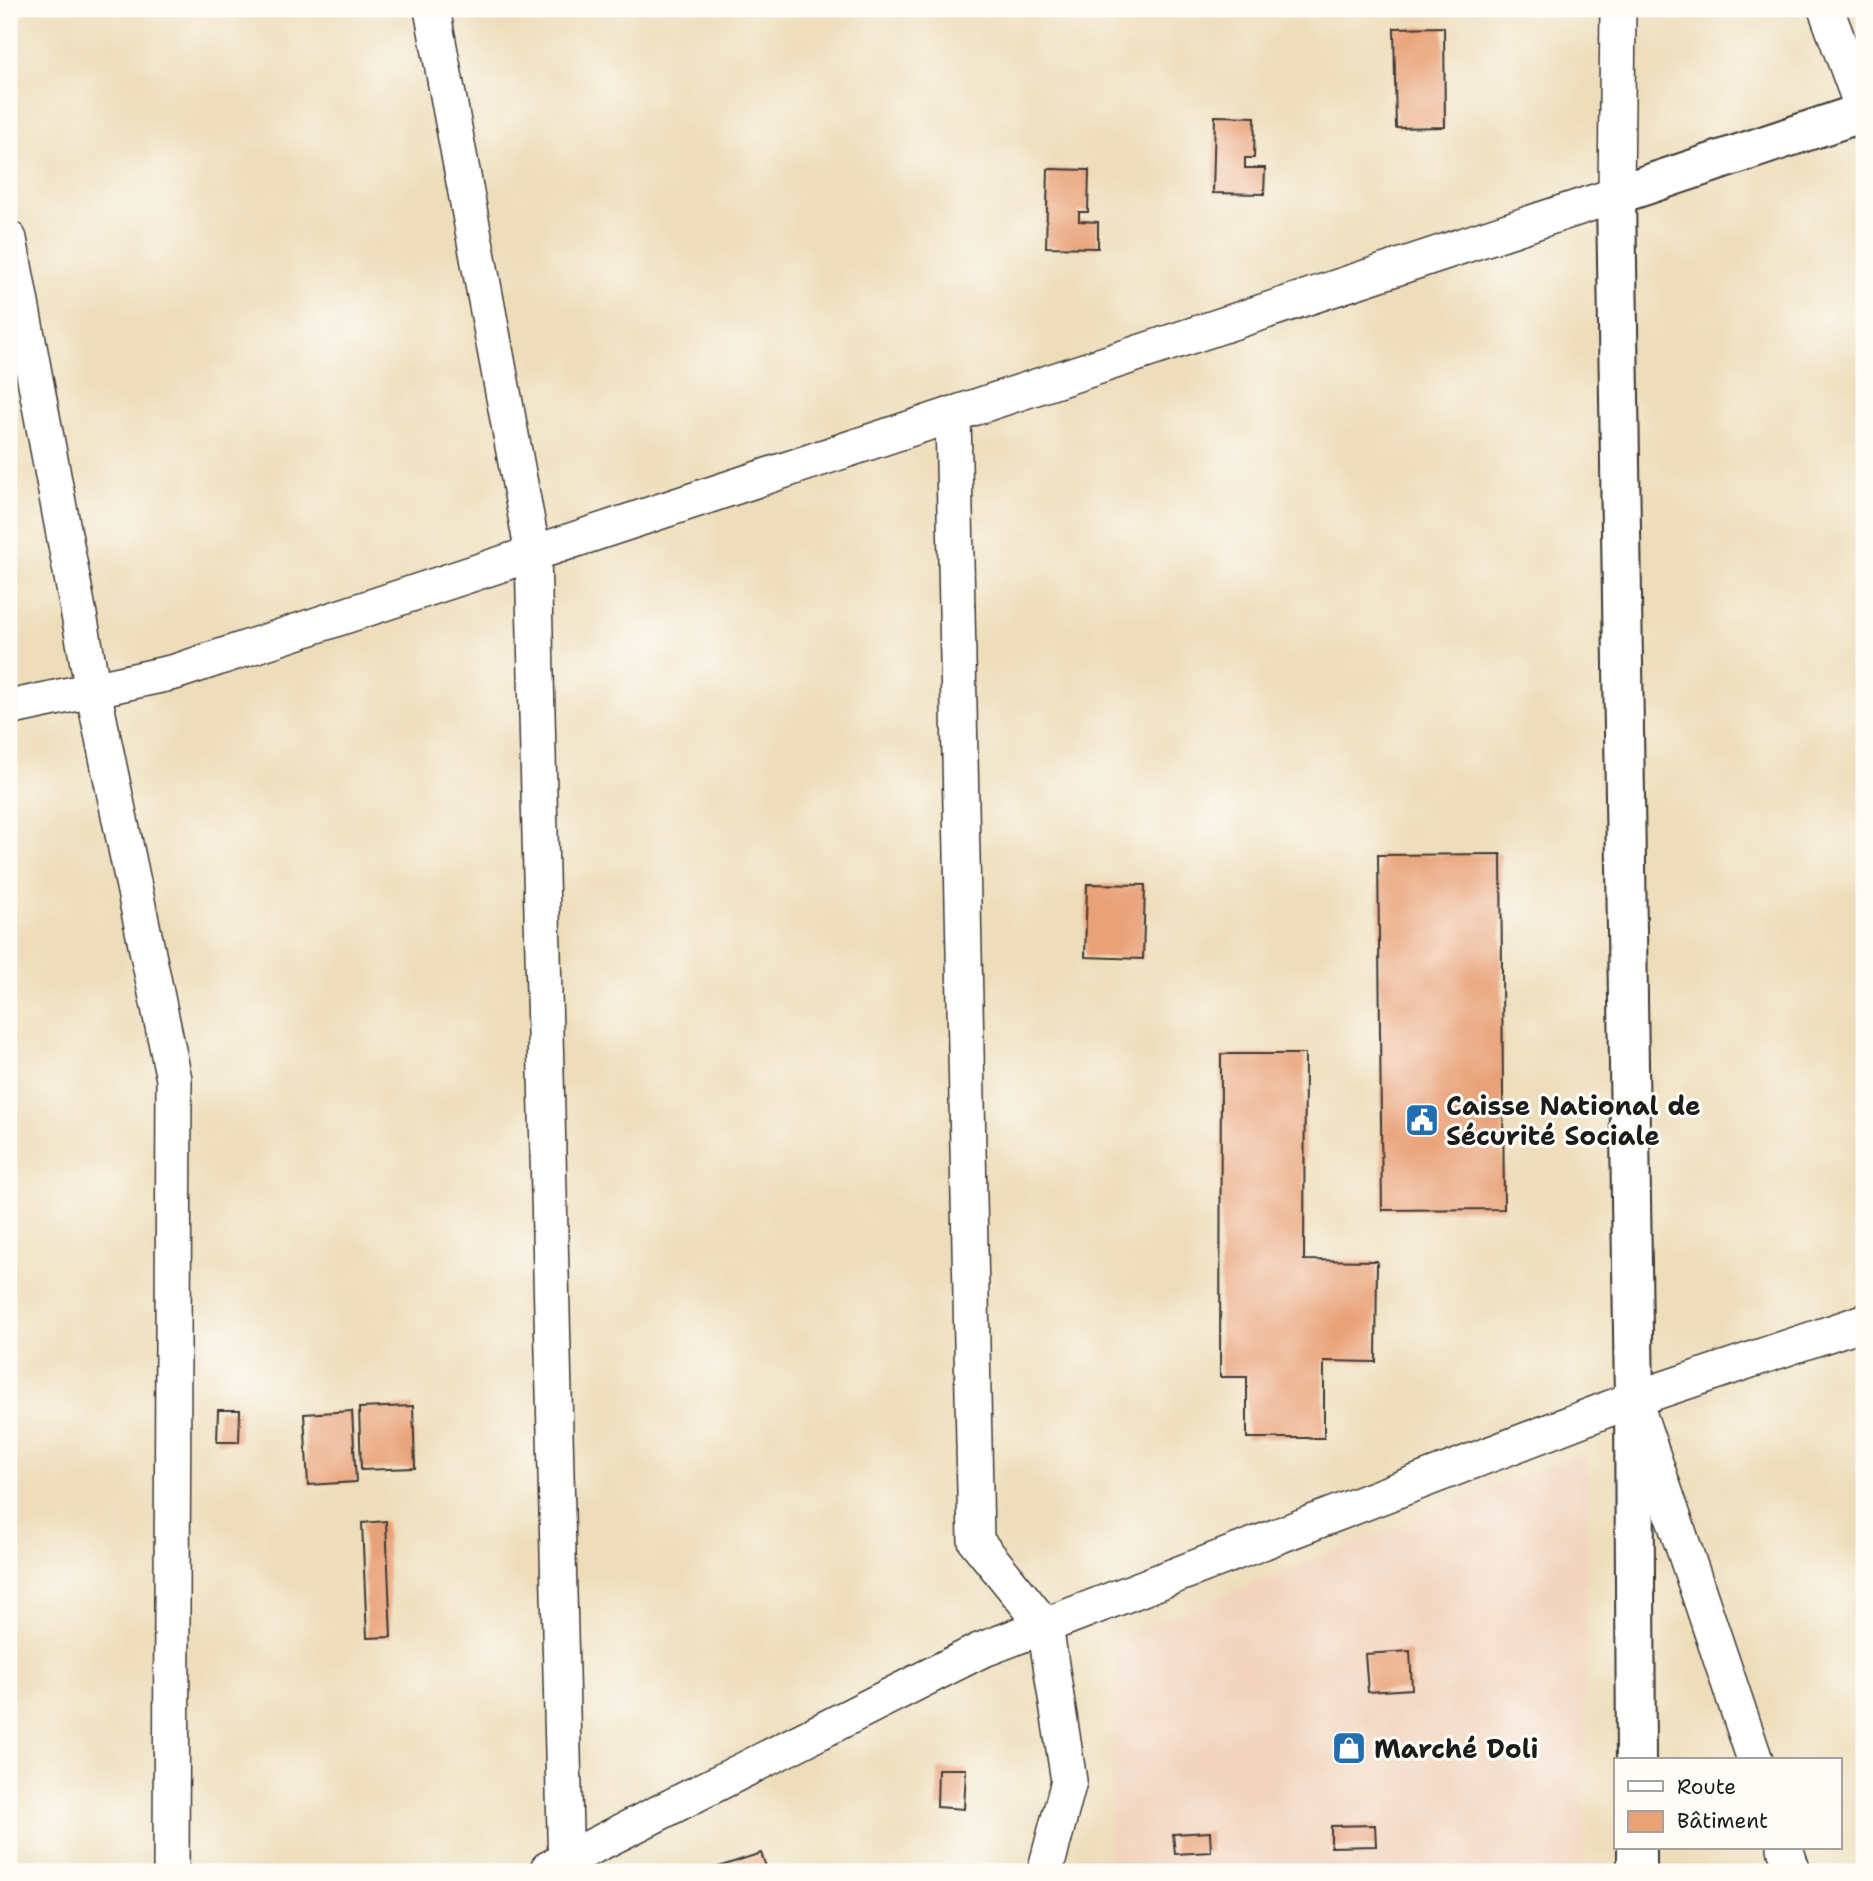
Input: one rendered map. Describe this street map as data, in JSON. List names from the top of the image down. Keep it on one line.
{"places":{"public building":["Caisse National de Sécurité Sociale"],"shop":["Marché Doli"]},"legend":["Route","Bâtiment"]}
